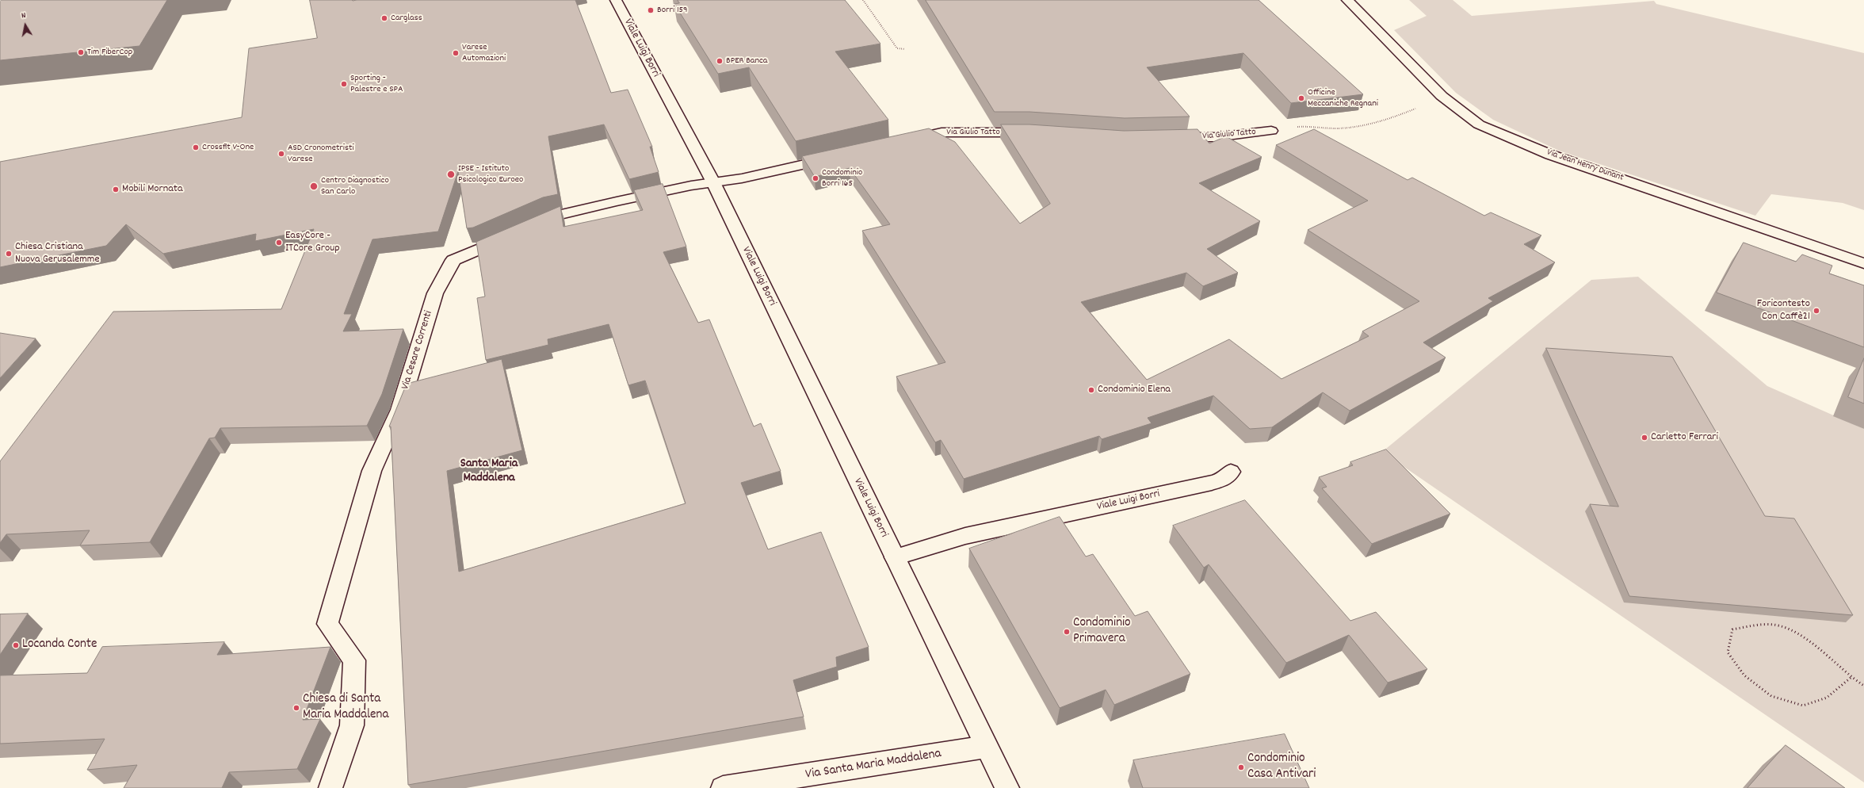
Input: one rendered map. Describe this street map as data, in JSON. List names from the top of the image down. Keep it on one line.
{"streets":{"street":["Viale Luigi Borri","Via Giulio Tatto","Via Jean Henry Dunant","Via Cesare Correnti","Via Santa Maria Maddalena"]},"crossings":[["Viale Luigi Borri","Via Cesare Correnti"],["Viale Luigi Borri","Via Santa Maria Maddalena"],["Via Giulio Tatto","Via Jean Henry Dunant"]],"districts":["Santa Maria Maddalena"],"places":["Borri 159","Carglass","Tim FiberCop","Varese Automazioni","BPER Banca","Sporting - Palestre e SPA","Officine Meccaniche Regnani","Crossfit V-One","ASD Cronometristi Varese","IPSE - Istituto Psicologico Euroeo","Condominio Borri 165","Centro Diagnostico San Carlo","Mobili Mornata","EasyCore - ITCore Group","Chiesa Cristiana Nuova Gerusalemme","Foricontesto Con Caffè21","Condominio Elena","Carletto Ferrari","Condominio Primavera","Locanda Conte","Chiesa di Santa Maria Maddalena","Condominio Casa Antivari"],"north":"top"}
